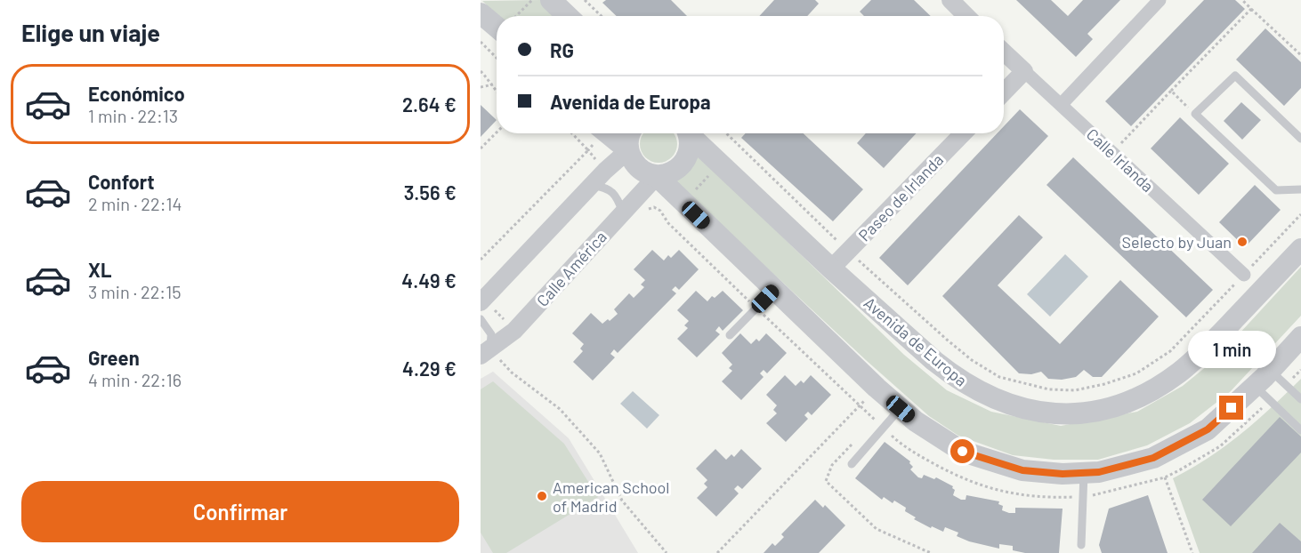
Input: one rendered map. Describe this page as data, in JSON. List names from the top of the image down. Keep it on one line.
{"streets":{"street":["Calle Irlanda","Paseo de Irlanda","Calle América","Avenida de Europa"]},"crossings":[["Paseo de Irlanda","Avenida de Europa"]],"places":["Selecto by Juan","American School of Madrid"],"page":{"heading":"Elige un viaje","banner":["RG","Avenida de Europa"],"list":[{"name":"Económico","note":"1 min · 22:13","value":"2.64 €"},{"name":"Confort","note":"2 min · 22:14","value":"3.56 €"},{"name":"XL","note":"3 min · 22:15","value":"4.49 €"},{"name":"Green","note":"4 min · 22:16","value":"4.29 €"}],"bubble":"1 min","buttons":"Confirmar"}}
